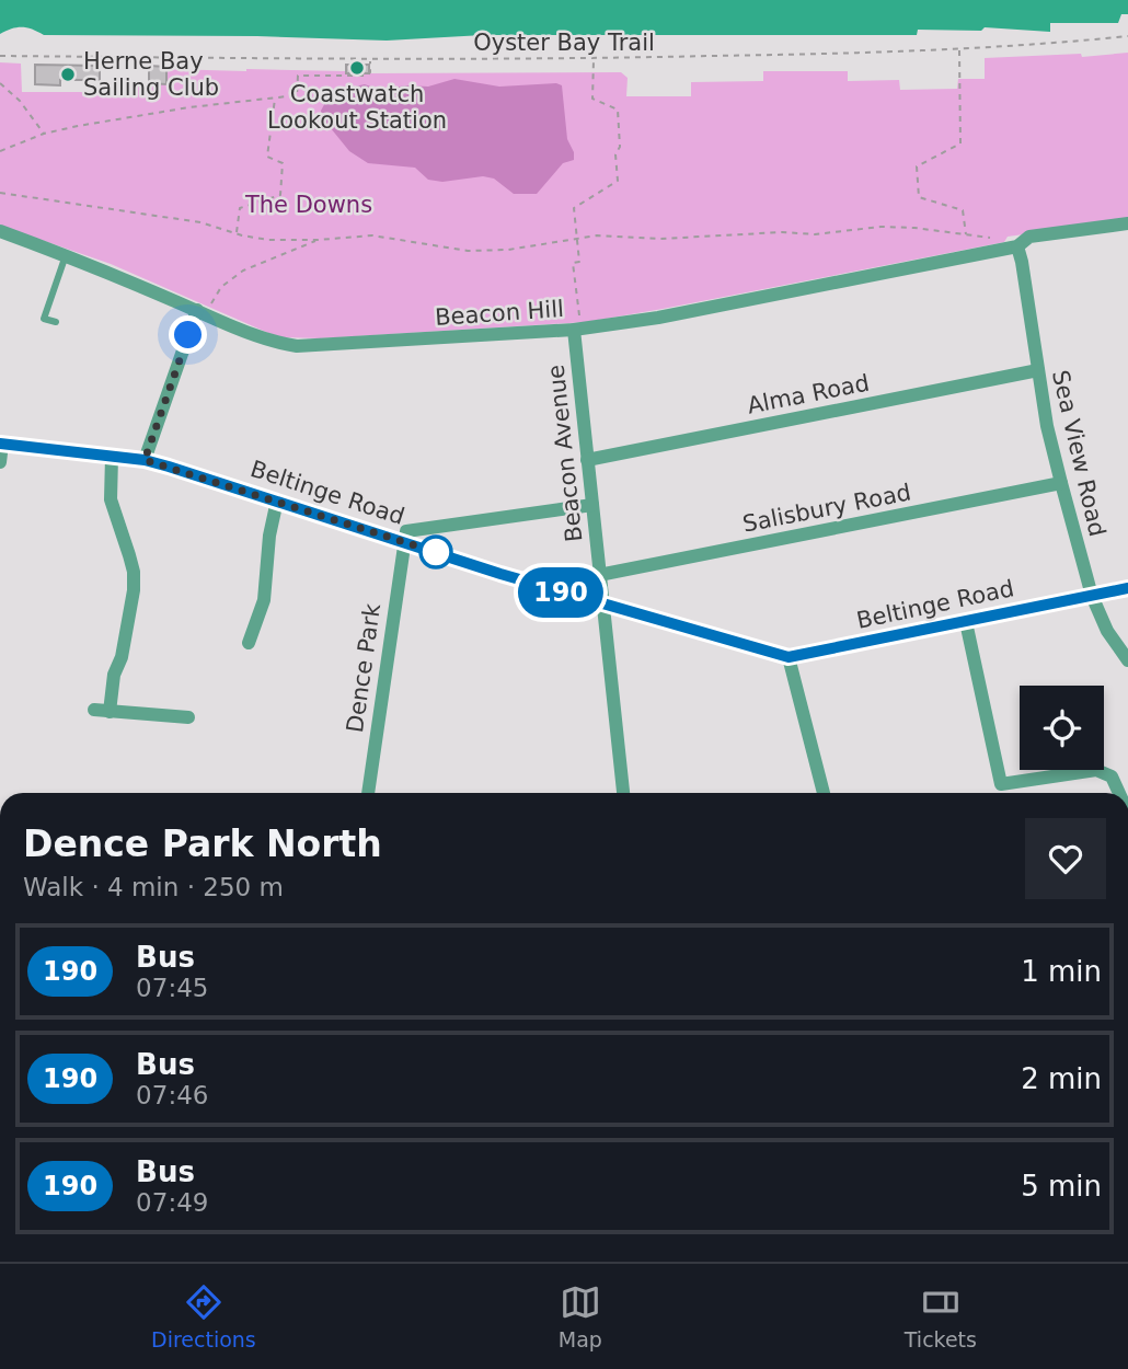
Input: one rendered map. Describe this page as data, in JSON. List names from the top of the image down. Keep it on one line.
{"streets":{"street":["Beacon Hill","Alma Road","Beacon Avenue","Sea View Road","Beltinge Road","Salisbury Road","Dence Park"],"path":["Oyster Bay Trail"]},"crossings":[["Beacon Hill","Beacon Avenue"],["Beacon Hill","Sea View Road"],["Alma Road","Beacon Avenue"],["Alma Road","Sea View Road"],["Beacon Avenue","Beltinge Road"],["Beacon Avenue","Salisbury Road"],["Sea View Road","Beltinge Road"],["Sea View Road","Salisbury Road"],["Beltinge Road","Dence Park"]],"parks":["The Downs"],"places":["Coastwatch Lookout Station","Herne Bay Sailing Club"],"lines":["bus line 190"],"page":{"on_map":"190","heading":["Dence Park North","Walk · 4 min · 250 m"],"list":[{"mark":"190","name":"Bus","note":"07:45","value":"1 min"},{"mark":"190","name":"Bus","note":"07:46","value":"2 min"},{"mark":"190","name":"Bus","note":"07:49","value":"5 min"}],"tabs":["Directions","Map","Tickets"]}}
